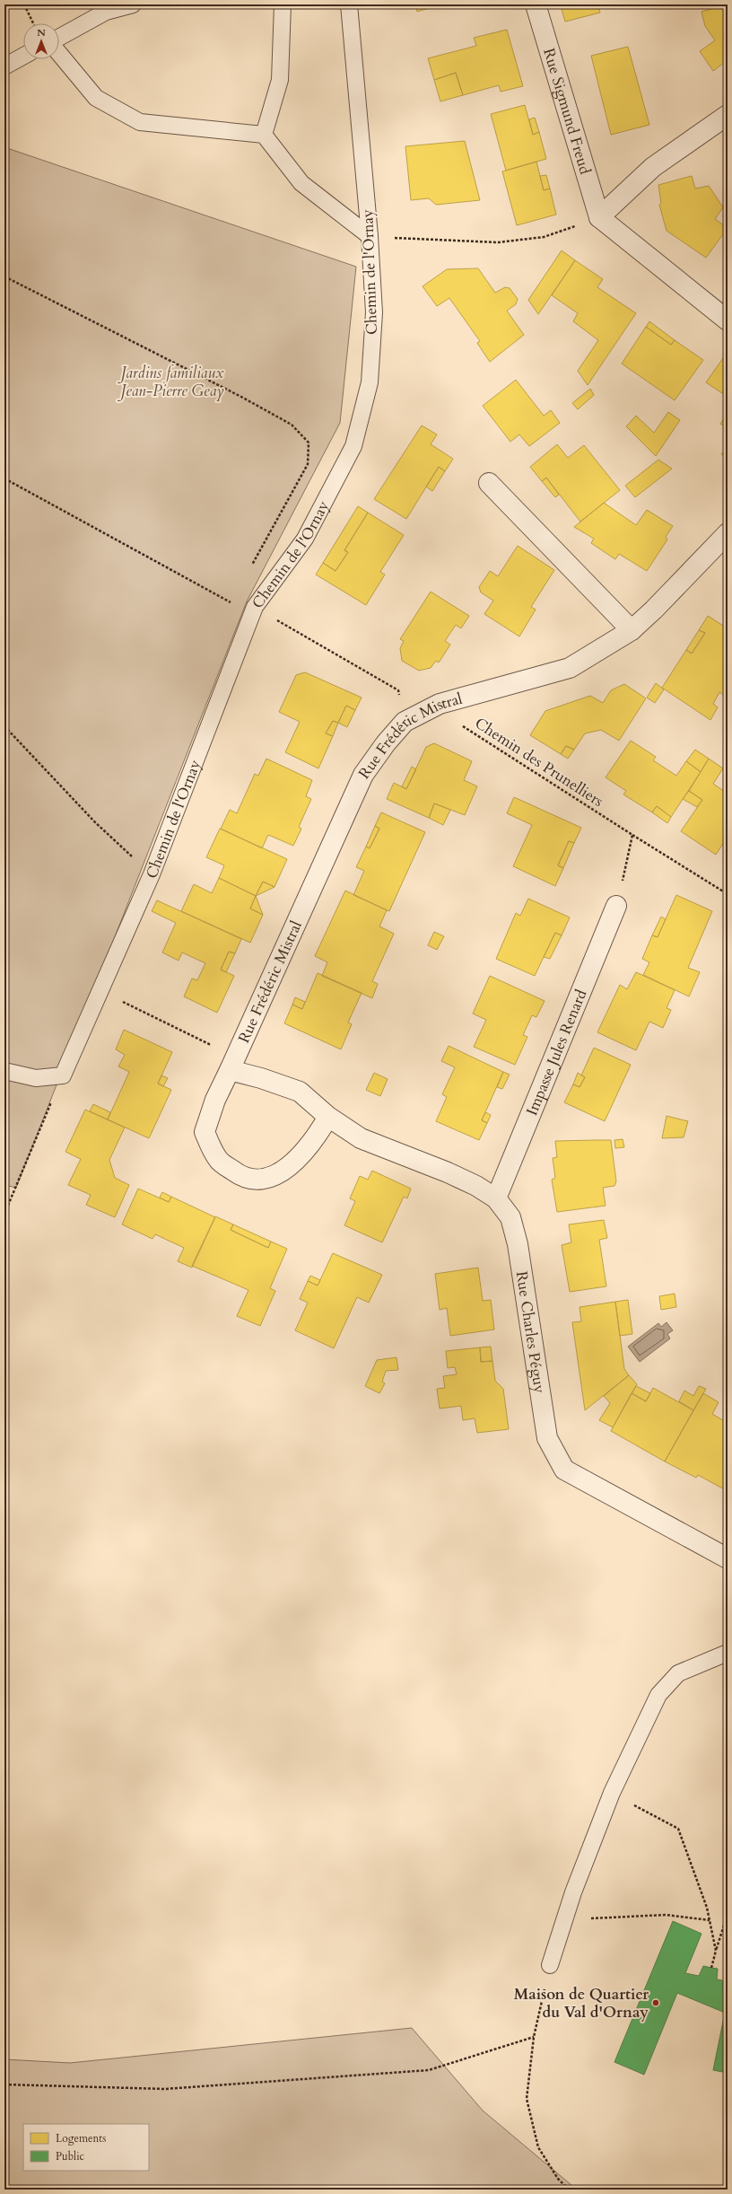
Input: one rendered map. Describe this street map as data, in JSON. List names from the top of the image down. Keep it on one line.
{"streets":{"street":["Rue Sigmund Freud","Rue Frédéric Mistral","Impasse Jules Renard","Rue Charles Péguy"],"lane":["Chemin de l'Ornay"],"path":["Chemin des Prunelliers"]},"crossings":[["Rue Frédéric Mistral","Rue Charles Péguy"],["Impasse Jules Renard","Rue Charles Péguy"]],"parks":["Jardins familiaux Jean-Pierre Geay"],"places":["Maison de Quartier du Val d'Ornay"],"legend":["Logements","Public"],"north":"top"}
